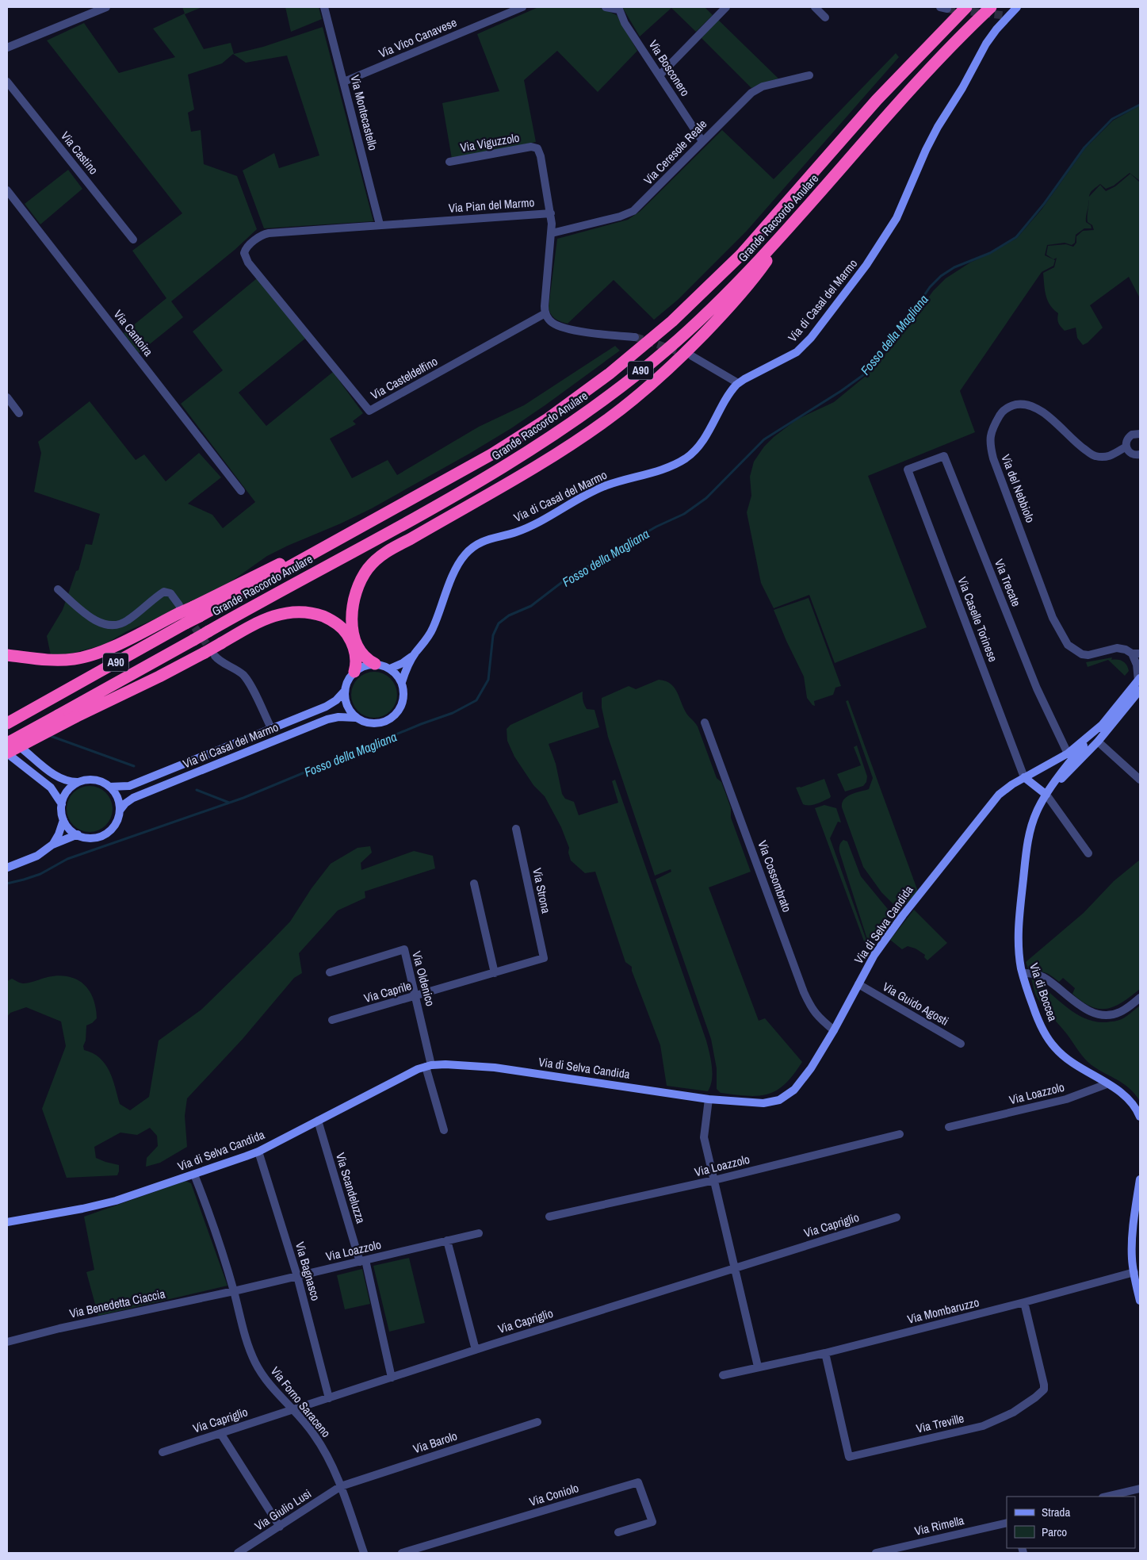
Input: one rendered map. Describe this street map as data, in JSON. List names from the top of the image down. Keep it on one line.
{"streets":{"highway":["Grande Raccordo Anulare","A90"],"main road":["Via di Casal del Marmo","Via di Selva Candida","Via di Boccea"],"street":["Via Vico Canavese","Via Bosconero","Via Montecastello","Via Viguzzolo","Via Ceresole Reale","Via Castino","Via Pian del Marmo","Via Cantoira","Via Casteldelfino","Via del Nebbiolo","Via Trecate","Via Caselle Torinese","Via Cossombrato","Via Strona","Via Oldenico","Via Caprile","Via Guido Agosti","Via Loazzolo","Via Scandeluzza","Via Capriglio","Via Bagnasco","Via Benedetta Ciaccia","Via Mombaruzzo","Via Forno Saraceno","Via Treville","Via Barolo","Via Coniolo","Via Giulio Lusi","Via Rimella"]},"crossings":[["Via Vico Canavese","Via Montecastello"],["Via Bosconero","Via Ceresole Reale"],["Via Montecastello","Via Pian del Marmo"],["Via Viguzzolo","Via Pian del Marmo"],["Via Ceresole Reale","Via Pian del Marmo"],["Via Pian del Marmo","Via Casteldelfino"],["Via del Nebbiolo","Via di Boccea"],["Via Trecate","Via Caselle Torinese"],["Via Trecate","Via di Selva Candida"],["Via Caselle Torinese","Via di Selva Candida"],["Via Cossombrato","Via di Selva Candida"],["Via Strona","Via Caprile"],["Via di Selva Candida","Via Oldenico"],["Via di Selva Candida","Via di Boccea"],["Via di Selva Candida","Via Guido Agosti"],["Via di Selva Candida","Via Scandeluzza"],["Via di Selva Candida","Via Bagnasco"],["Via di Selva Candida","Via Forno Saraceno"],["Via Oldenico","Via Caprile"],["Via di Boccea","Via Loazzolo"],["Via Loazzolo","Via Scandeluzza"],["Via Loazzolo","Via Bagnasco"],["Via Loazzolo","Via Benedetta Ciaccia"],["Via Loazzolo","Via Forno Saraceno"],["Via Scandeluzza","Via Capriglio"],["Via Capriglio","Via Bagnasco"],["Via Capriglio","Via Forno Saraceno"],["Via Benedetta Ciaccia","Via Forno Saraceno"],["Via Mombaruzzo","Via Treville"],["Via Forno Saraceno","Via Barolo"],["Via Forno Saraceno","Via Giulio Lusi"],["Via Barolo","Via Giulio Lusi"]],"water":["Fosso della Magliana"],"legend":["Strada","Parco"]}
